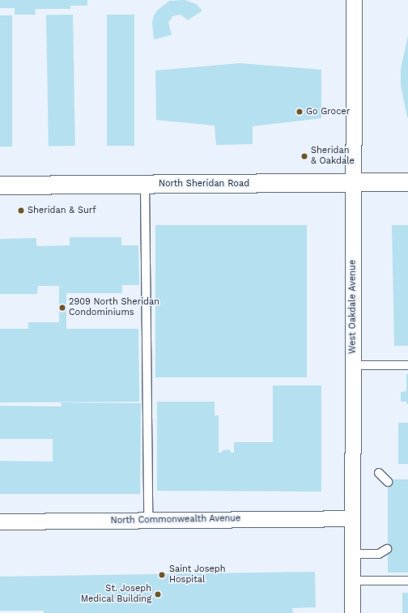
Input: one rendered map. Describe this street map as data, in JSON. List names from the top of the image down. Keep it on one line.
{"streets":{"main road":["North Sheridan Road"],"street":["West Oakdale Avenue","North Commonwealth Avenue"]},"crossings":[["North Sheridan Road","West Oakdale Avenue"],["West Oakdale Avenue","North Commonwealth Avenue"]],"places":["Go Grocer","Sheridan & Oakdale","Sheridan & Surf","2909 North Sheridan Condominiums","Saint Joseph Hospital","St. Joseph Medical Building"]}
